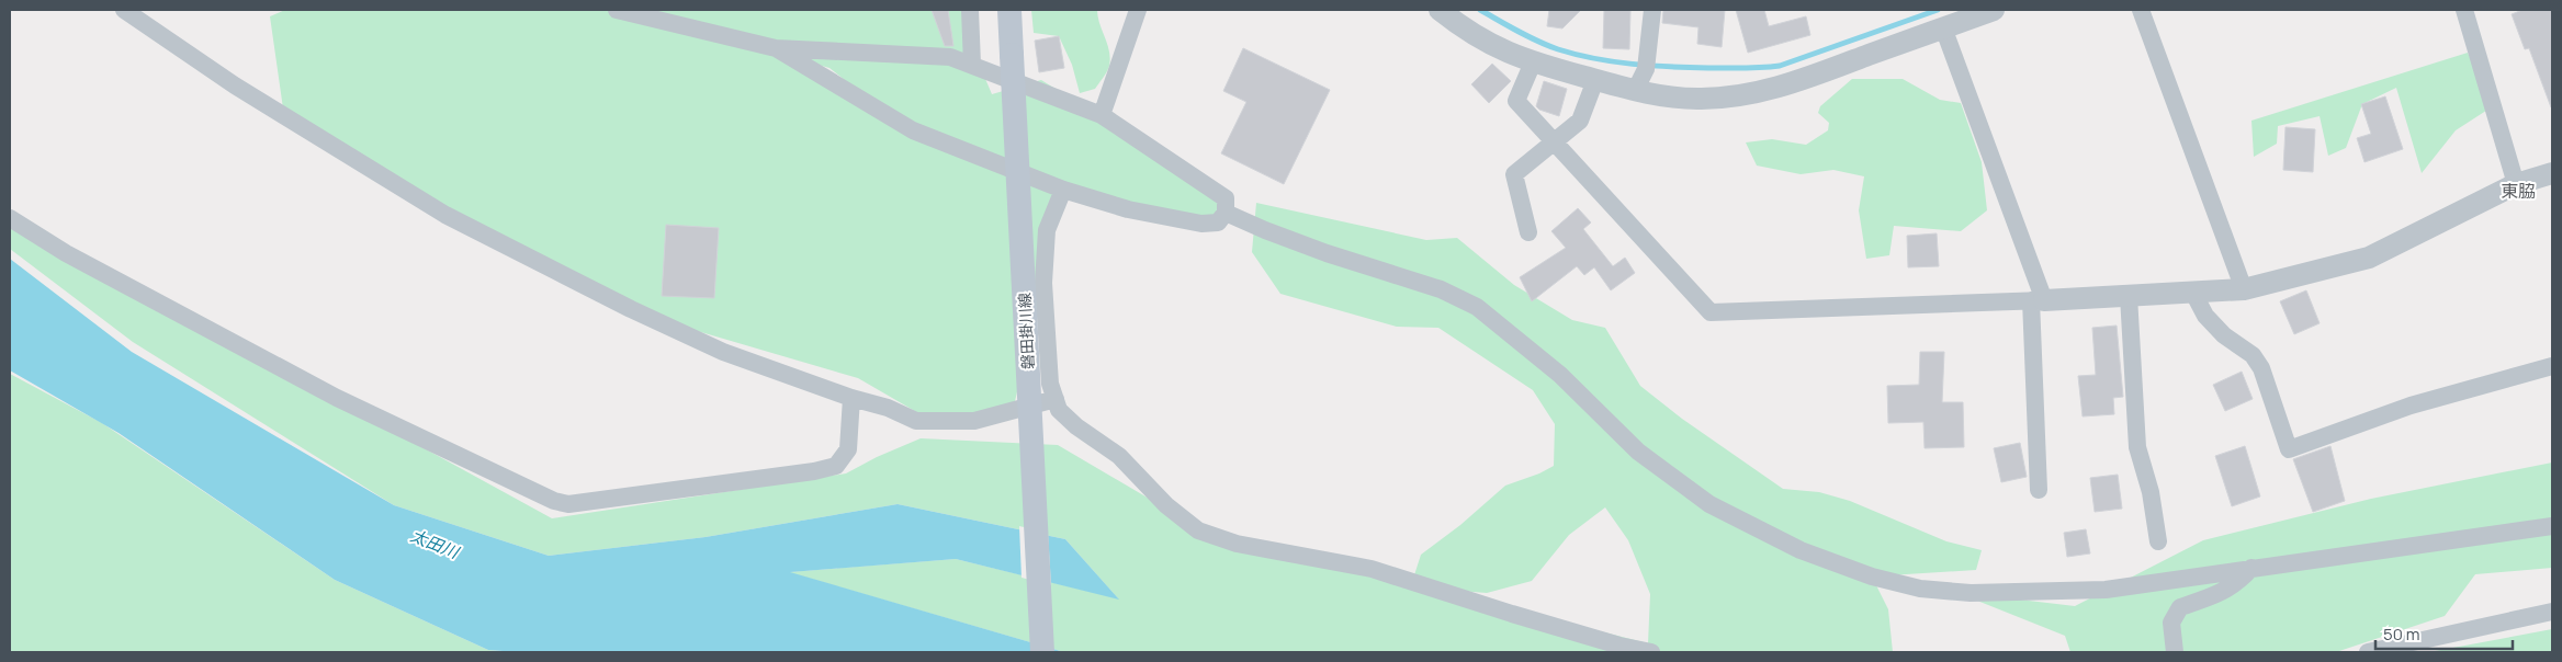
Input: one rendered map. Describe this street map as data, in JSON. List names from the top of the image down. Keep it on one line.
{"streets":{"main road":["磐田掛川線"]},"districts":["東脇"],"water":["太田川"],"scale_bar":"50 m"}
